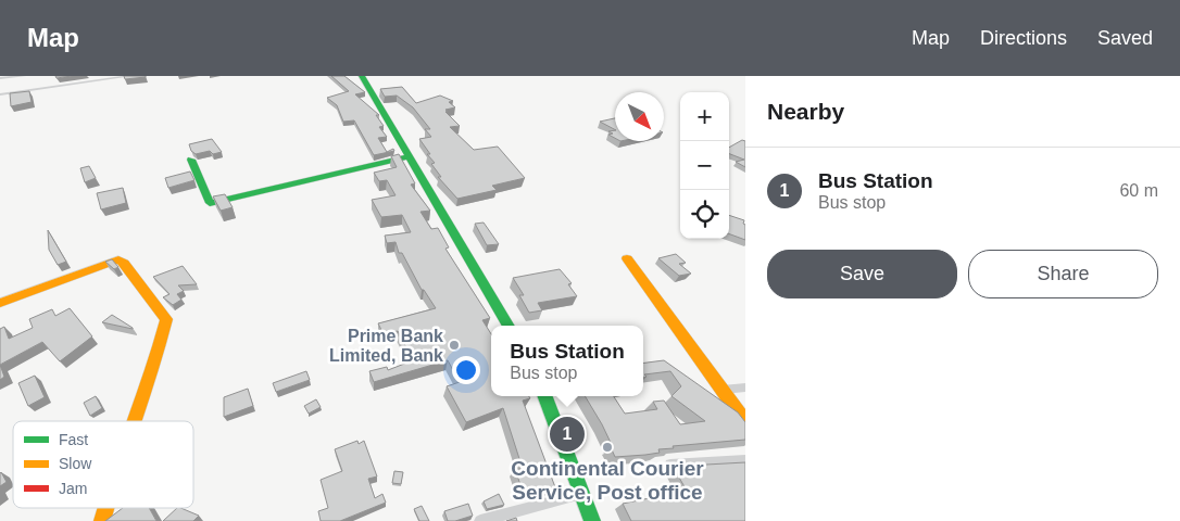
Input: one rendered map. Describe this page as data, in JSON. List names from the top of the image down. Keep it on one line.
{"places":["Prime Bank Limited, Bank","Continental Courier Service, Post office"],"legend":["Fast","Slow","Jam"],"north":"bottom right","page":{"header":"Map","nav":["Map","Directions","Saved"],"heading":"Nearby","map_buttons":["+","−"],"list":[{"mark":"1","name":"Bus Station","note":"Bus stop","value":"60 m"}],"buttons":["Save","Share"],"popup":["Bus Station","Bus stop"],"pins":"1"}}
